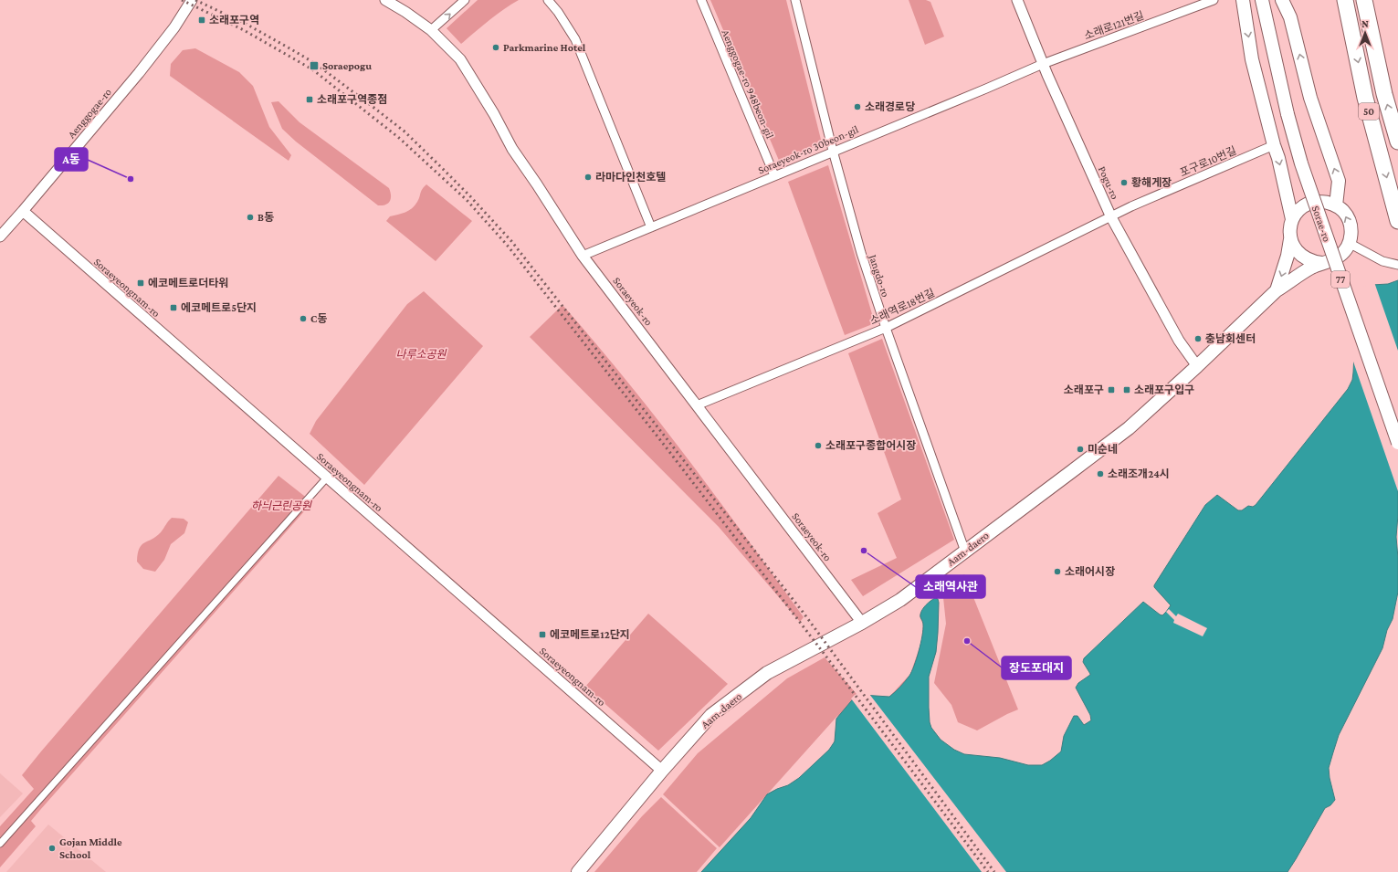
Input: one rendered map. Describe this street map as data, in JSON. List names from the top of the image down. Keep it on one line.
{"streets":{"highway":["50"],"main road":["Sorae-ro","77","Aam-daero"],"street":["소래로121번길","Aenggogae-ro 948beon-gil","Aenggogae-ro","Soraeyeok-ro 30beon-gil","포구로10번길","Pogu-ro","Jangdo-ro","Soraeyeongnam-ro","Soraeyeok-ro","소래역로18번길"]},"crossings":[["소래로121번길","Soraeyeok-ro 30beon-gil"],["소래로121번길","Pogu-ro"],["Aenggogae-ro 948beon-gil","Soraeyeok-ro 30beon-gil"],["Aenggogae-ro","Soraeyeongnam-ro"],["Soraeyeok-ro 30beon-gil","Pogu-ro"],["Soraeyeok-ro 30beon-gil","Jangdo-ro"],["Soraeyeok-ro 30beon-gil","Soraeyeok-ro"],["포구로10번길","Pogu-ro"],["포구로10번길","소래역로18번길"],["Pogu-ro","소래역로18번길"],["Pogu-ro","Aam-daero"],["Jangdo-ro","소래역로18번길"],["Jangdo-ro","Aam-daero"],["77","Aam-daero"],["Soraeyeongnam-ro","Aam-daero"],["Soraeyeok-ro","소래역로18번길"],["Soraeyeok-ro","Aam-daero"]],"parks":["나루소공원","하늬근린공원"],"places":{"transit":["소래포구역","Soraepogu","소래포구역종점","에코메트로더타워","에코메트로5단지","소래포구","소래포구입구","에코메트로12단지"],"other":["Parkmarine Hotel","소래경로당","라마다인천호텔","A동","황해게장","B동","C동","충남회센터","소래포구종합어시장","미순네","소래조개24시","소래역사관","소래어시장","장도포대지","Gojan Middle School"]},"north":"top"}
